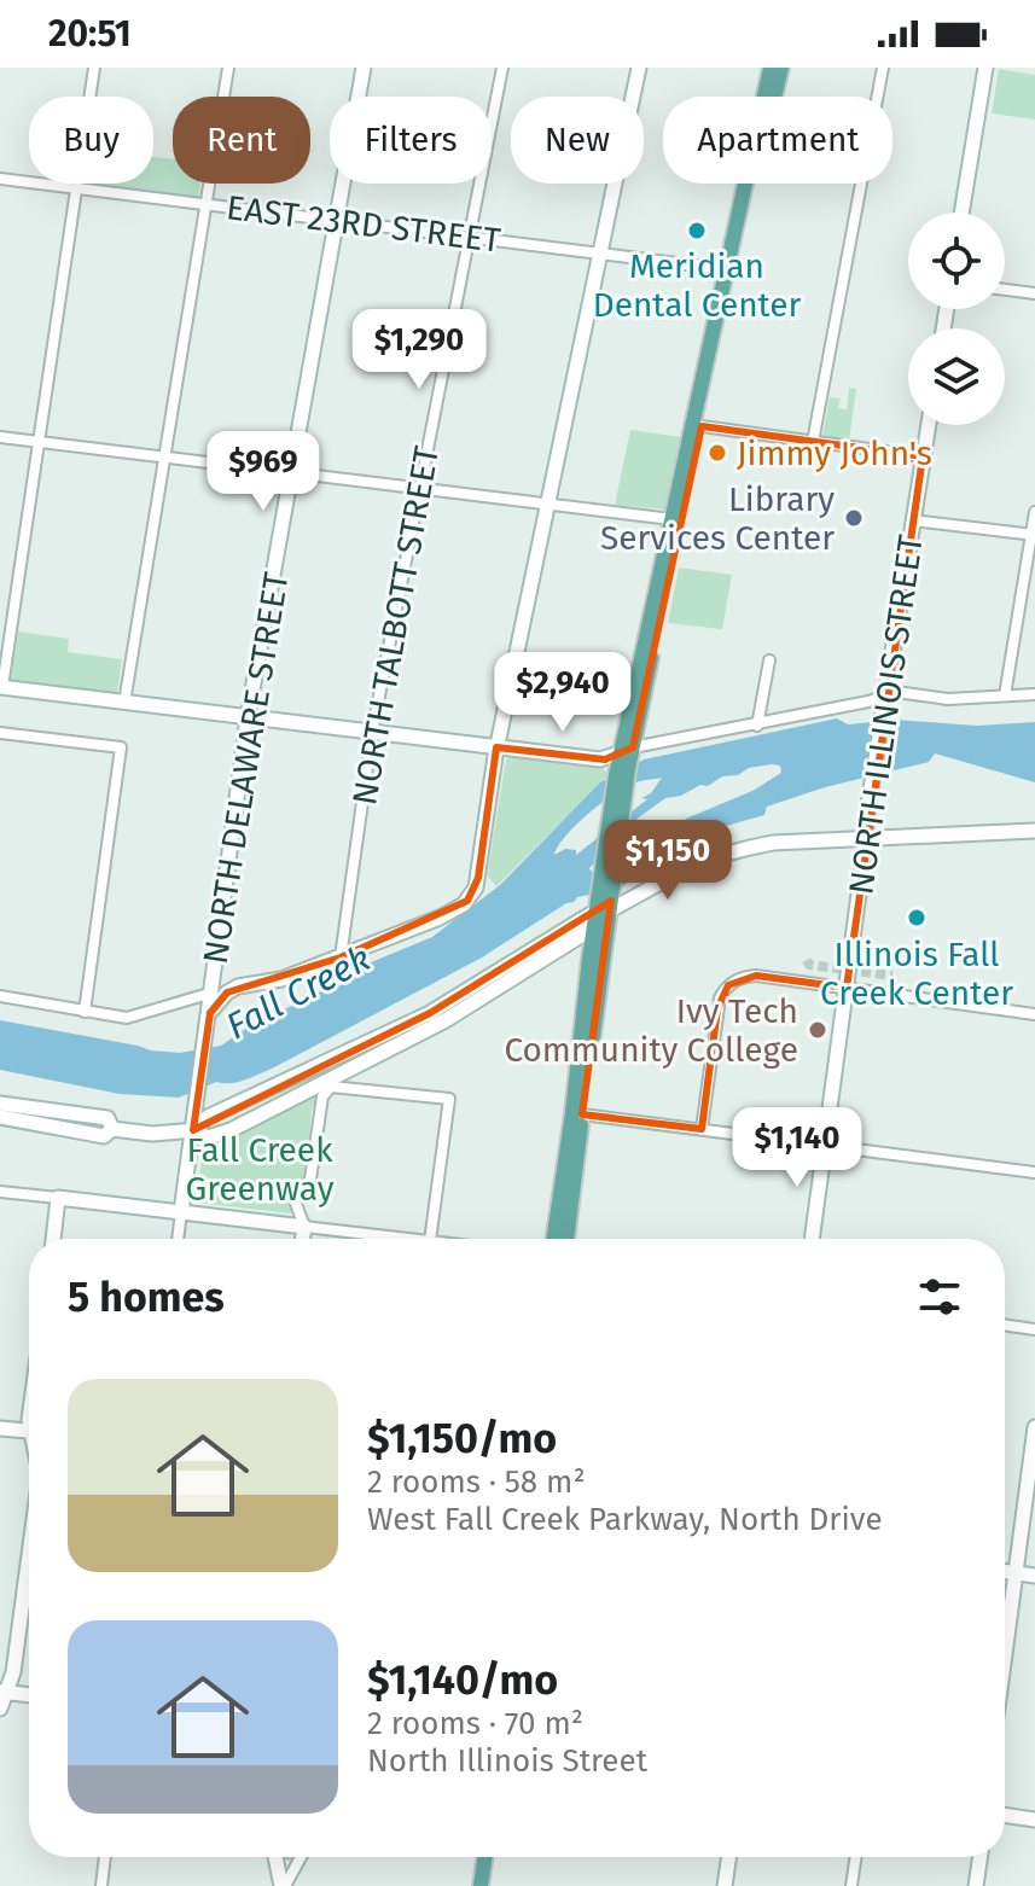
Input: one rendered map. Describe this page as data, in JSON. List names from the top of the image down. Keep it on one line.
{"streets":{"main road":["NORTH ILLINOIS STREET","NORTH DELAWARE STREET"],"street":["EAST 23RD STREET","NORTH TALBOTT STREET"]},"crossings":[["EAST 23RD STREET","NORTH TALBOTT STREET"],["EAST 23RD STREET","NORTH DELAWARE STREET"]],"water":["Fall Creek"],"parks":["Fall Creek Greenway"],"places":["Meridian Dental Center","Jimmy John's","Library Services Center","Illinois Fall Creek Center","Ivy Tech Community College"],"page":{"status":"20:51","chip":["Buy","Rent","Filters","New","Apartment"],"price":["$1,290","$969","$2,940","$1,150","$1,140"],"heading":"5 homes","list":[{"name":"$1,150/mo","note":"2 rooms · 58 m² · West Fall Creek Parkway, North Drive"},{"name":"$1,140/mo","note":"2 rooms · 70 m² · North Illinois Street"}]}}
